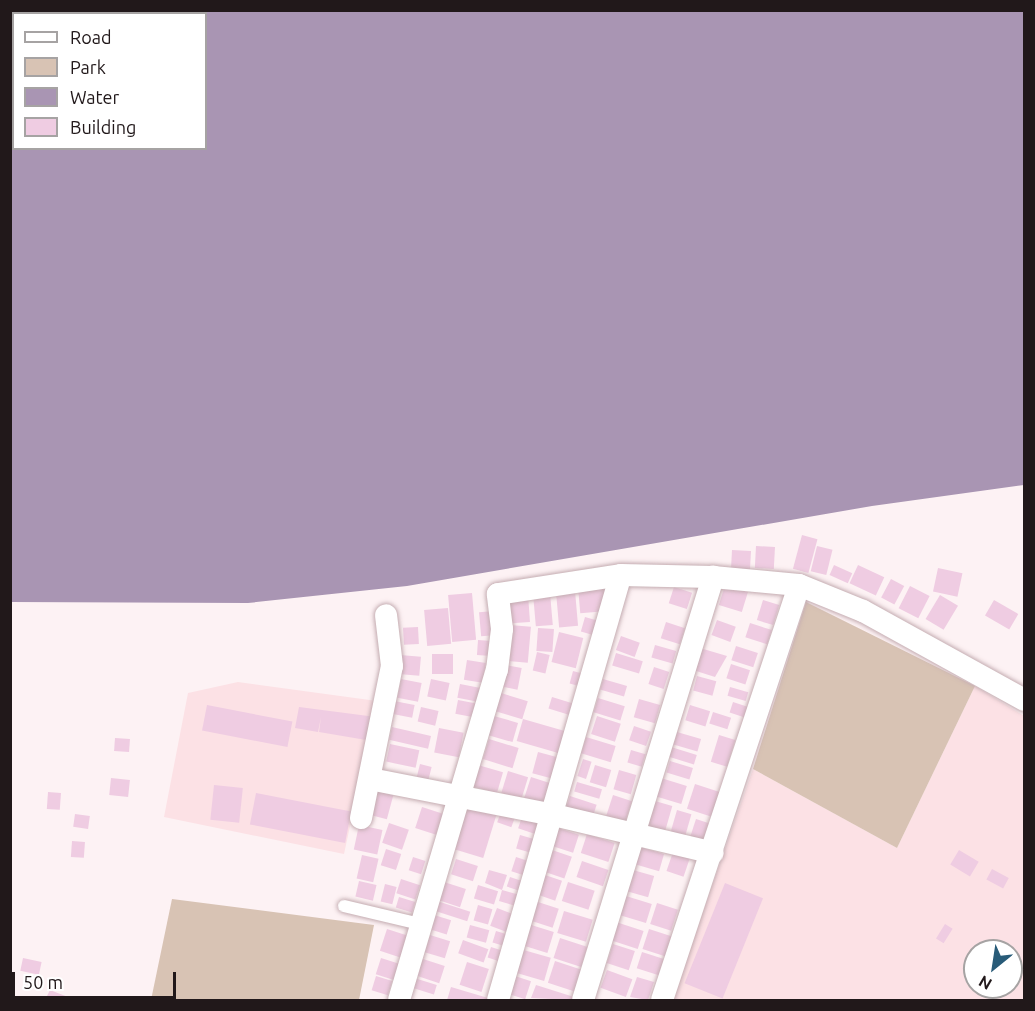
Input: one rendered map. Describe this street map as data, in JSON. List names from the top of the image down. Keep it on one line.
{"legend":["Road","Park","Water","Building"],"scale_bar":"50 m","north":"bottom left"}
